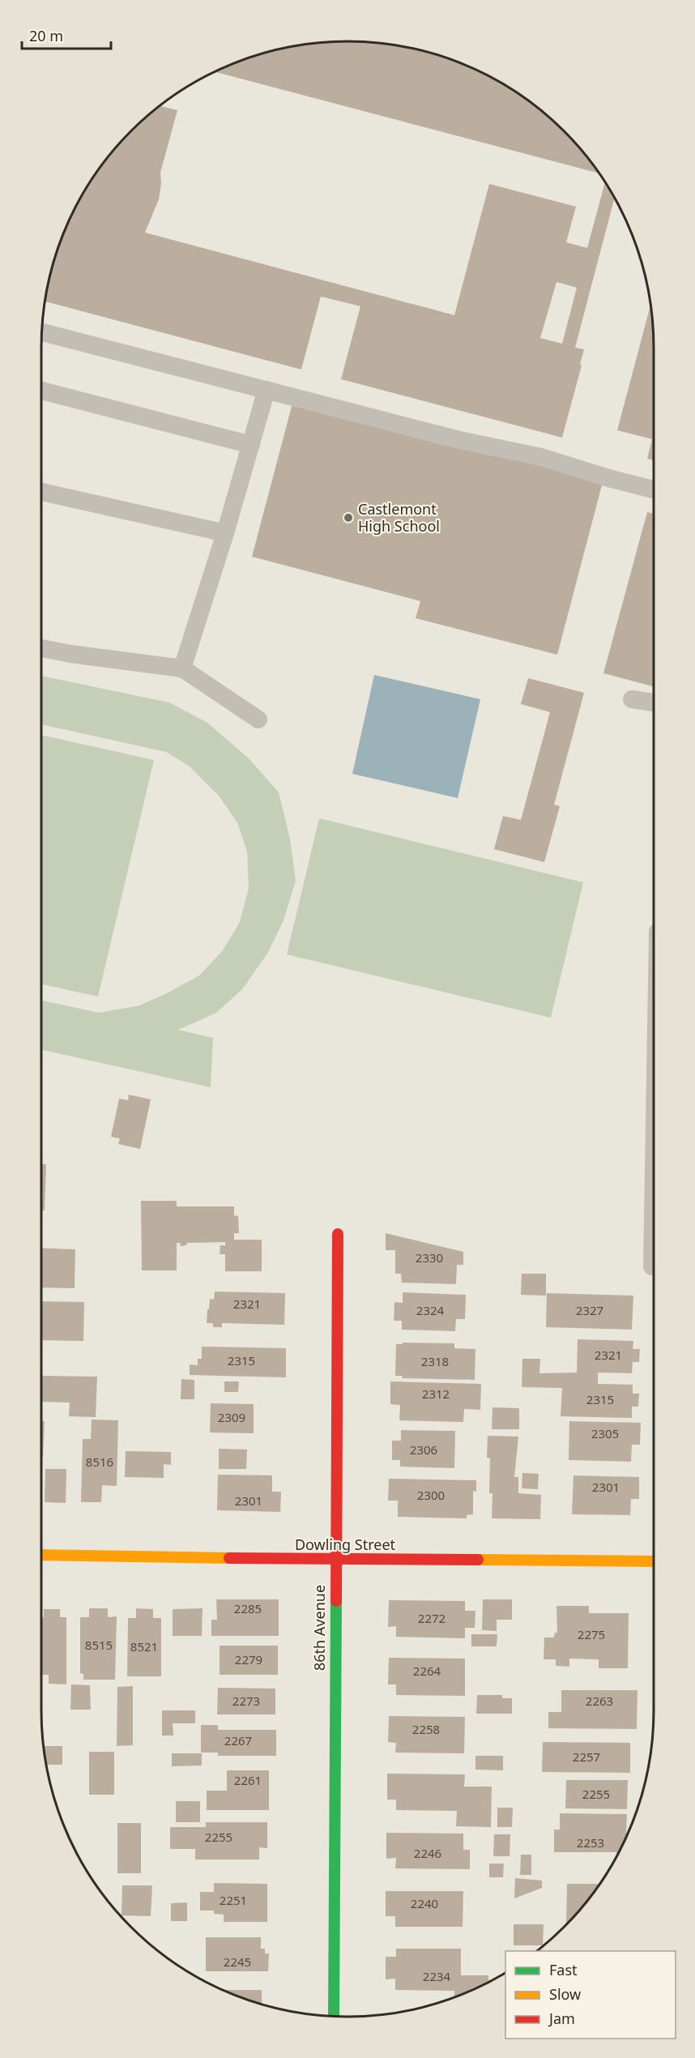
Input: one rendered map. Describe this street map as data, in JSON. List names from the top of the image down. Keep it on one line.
{"streets":{"street":["Dowling Street","86th Avenue"]},"crossings":[["Dowling Street","86th Avenue"]],"places":["Castlemont High School"],"house_numbers":["2330","2321","2324","2327","2321","2315","2318","2312","2315","2309","2305","2306","8516","2301","2300","2301","2285","2272","2275","8515","8521","2279","2264","2273","2263","2258","2267","2257","2261","2255","2255","2253","2246","2251","2240","2245","2234"],"legend":["Fast","Slow","Jam"],"scale_bar":"20 m"}
